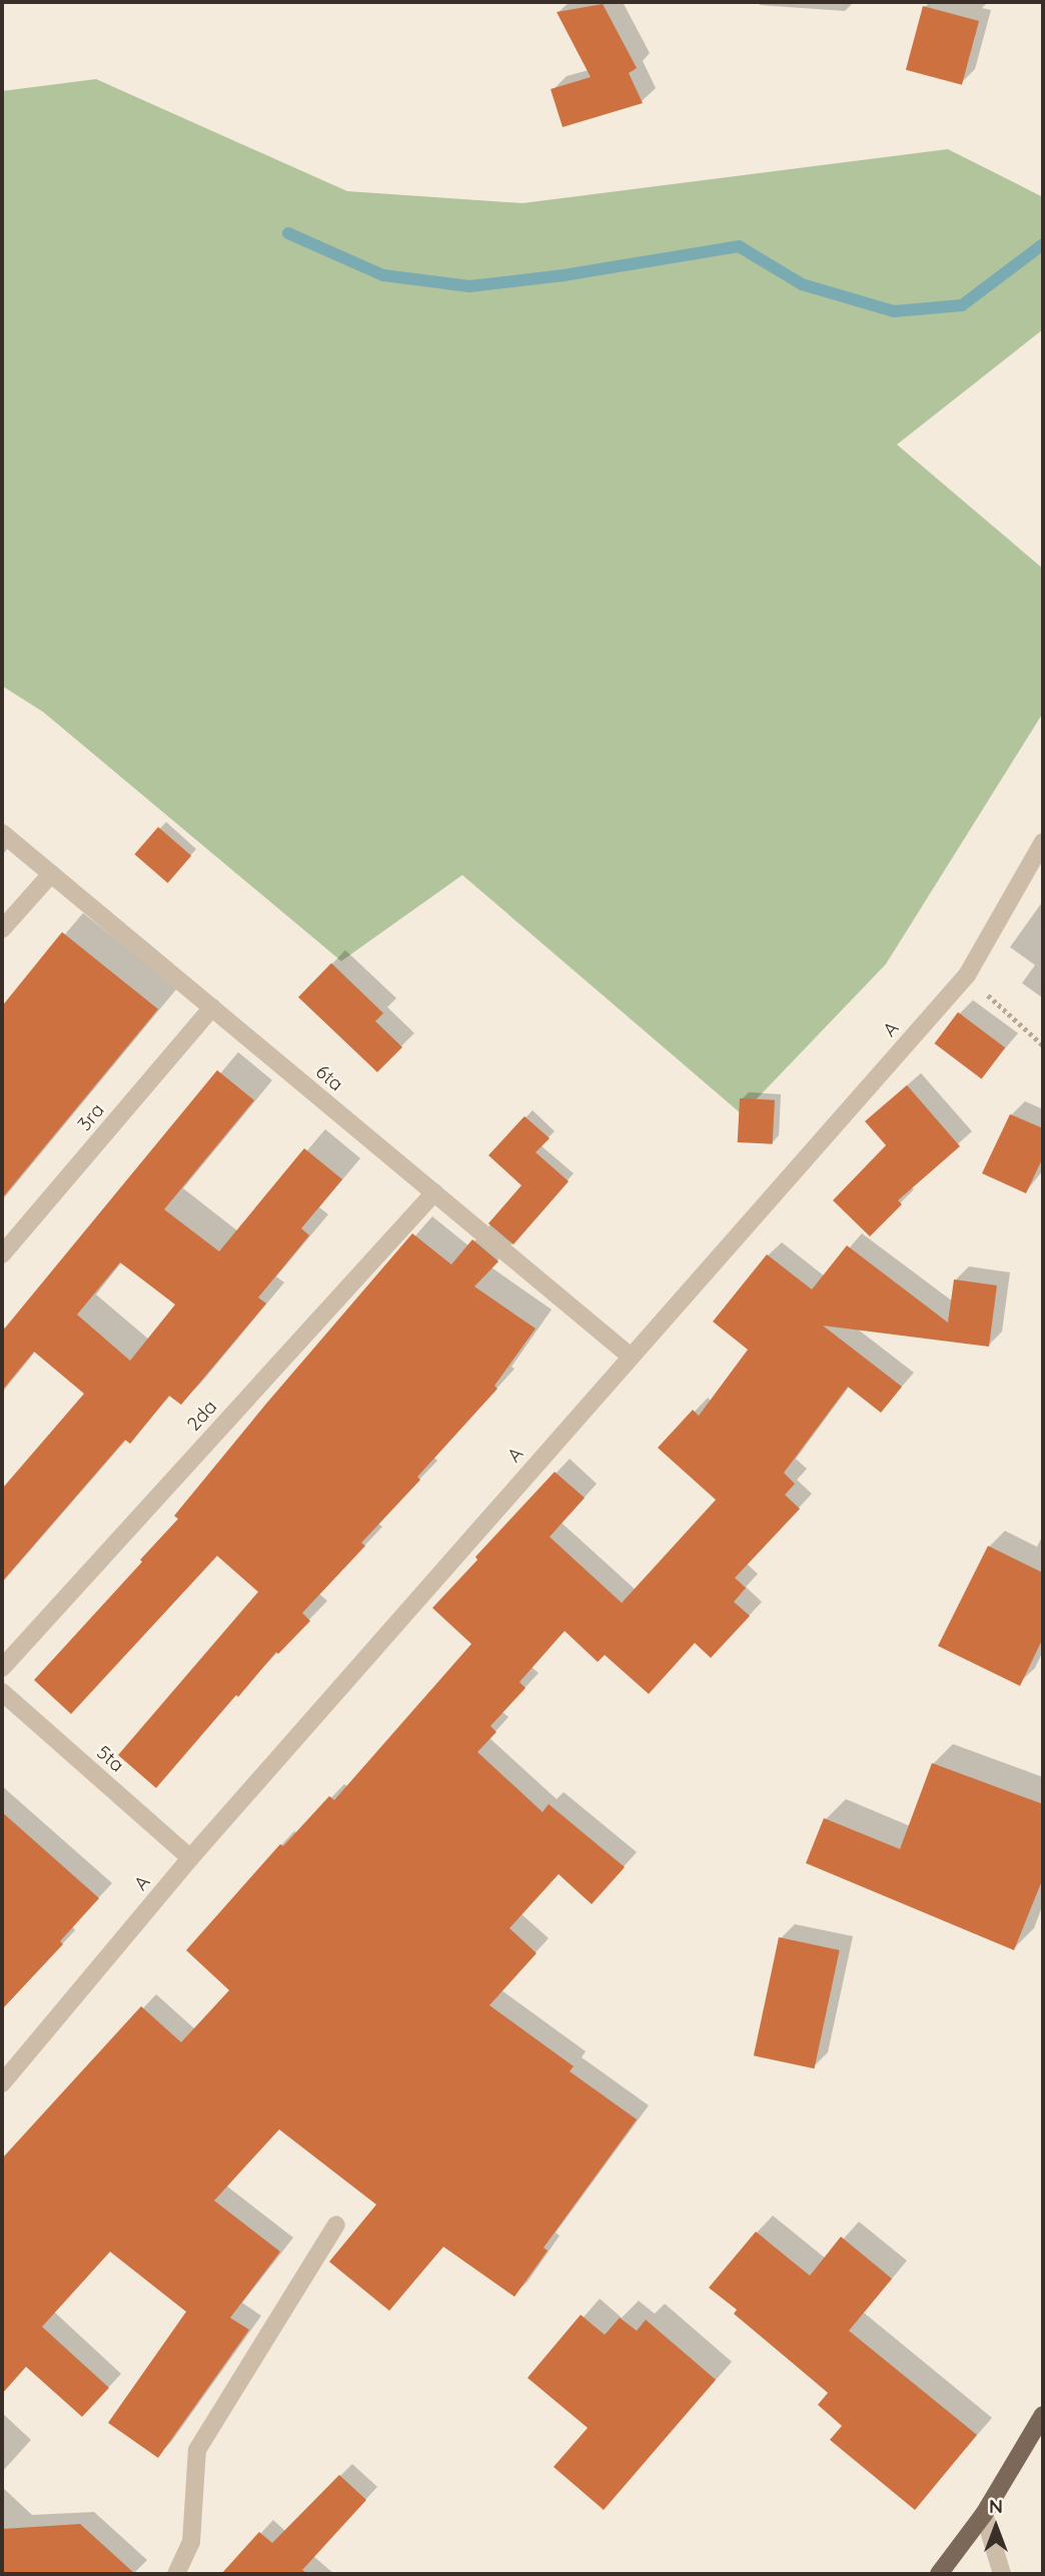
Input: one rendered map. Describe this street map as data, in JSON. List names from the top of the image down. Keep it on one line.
{"streets":{"street":["A","6ta","3ra","2da","5ta"]},"crossings":[["A","6ta"],["A","5ta"],["6ta","3ra"],["6ta","2da"]],"north":"top"}
